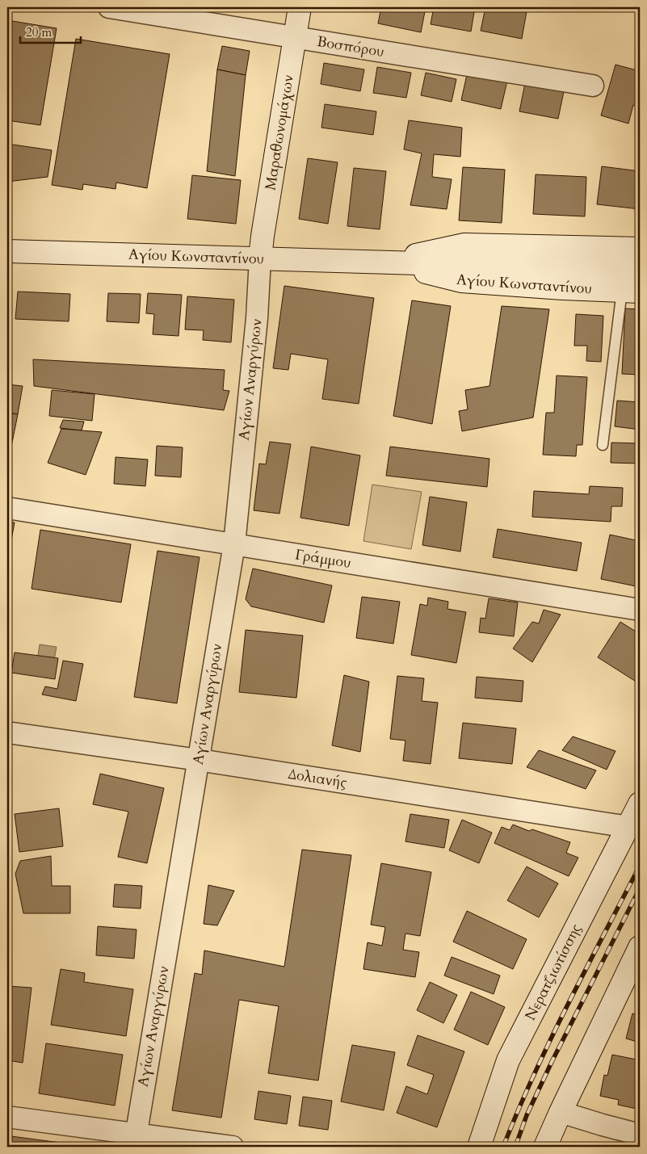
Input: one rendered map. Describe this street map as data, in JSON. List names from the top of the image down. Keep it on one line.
{"streets":{"street":["Βοσπόρου","Μαραθωνομάχων","Αγίου Κωνσταντίνου","Αγίων Αναργύρων","Γράμμου","Δολιανής","Νερατζιωτίσσης"]},"crossings":[["Βοσπόρου","Μαραθωνομάχων"],["Μαραθωνομάχων","Αγίου Κωνσταντίνου"],["Μαραθωνομάχων","Αγίων Αναργύρων"],["Αγίου Κωνσταντίνου","Αγίων Αναργύρων"],["Αγίων Αναργύρων","Γράμμου"],["Αγίων Αναργύρων","Δολιανής"],["Δολιανής","Νερατζιωτίσσης"]],"scale_bar":"20 m"}
